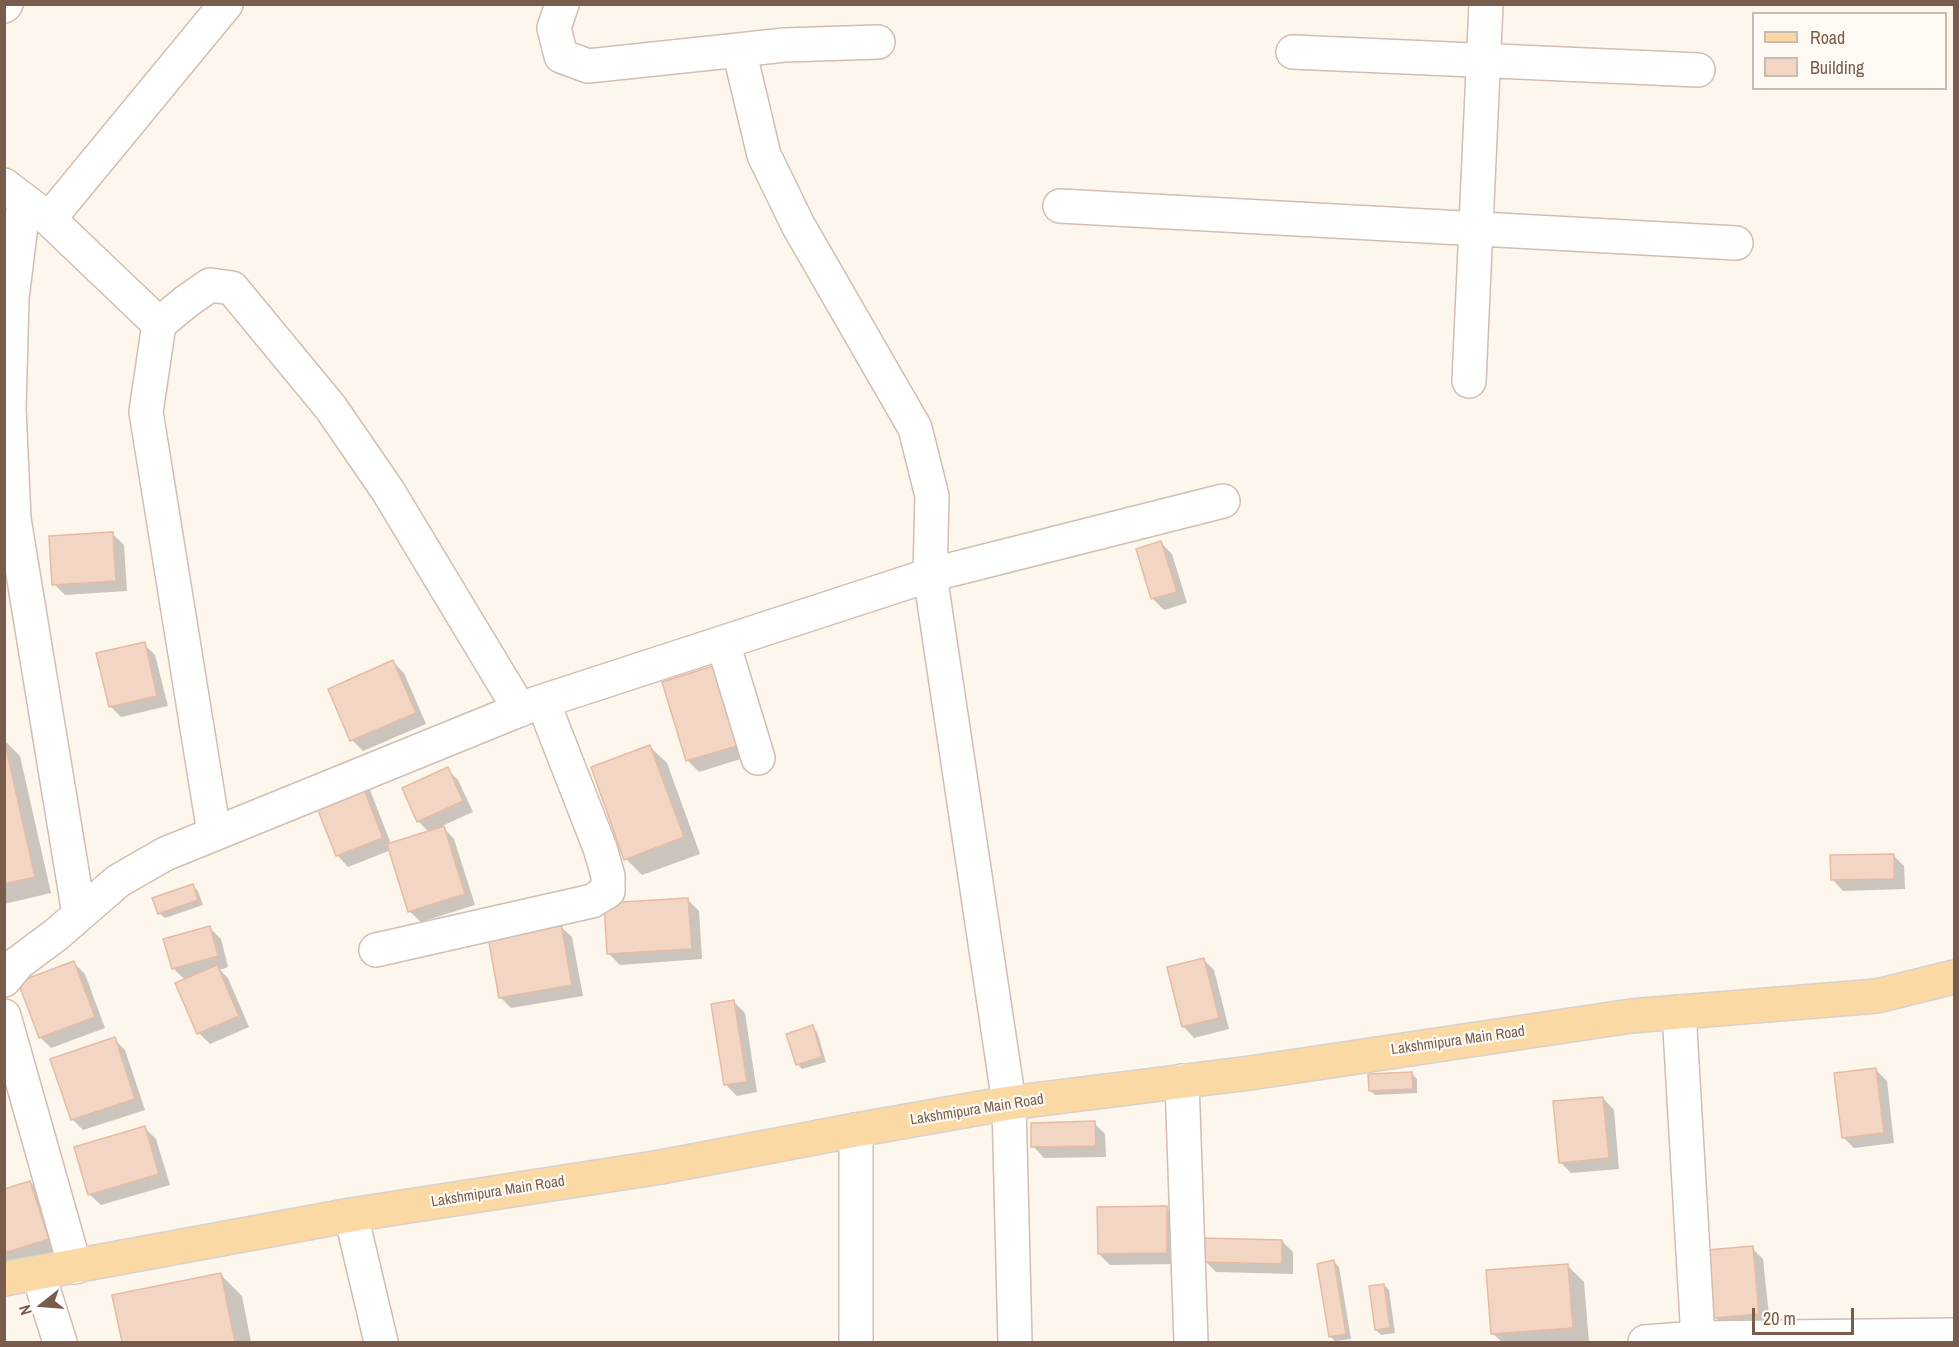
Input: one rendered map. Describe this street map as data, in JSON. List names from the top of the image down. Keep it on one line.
{"streets":{"main road":["Lakshmipura Main Road"]},"legend":["Road","Building"],"scale_bar":"20 m","north":"left"}
